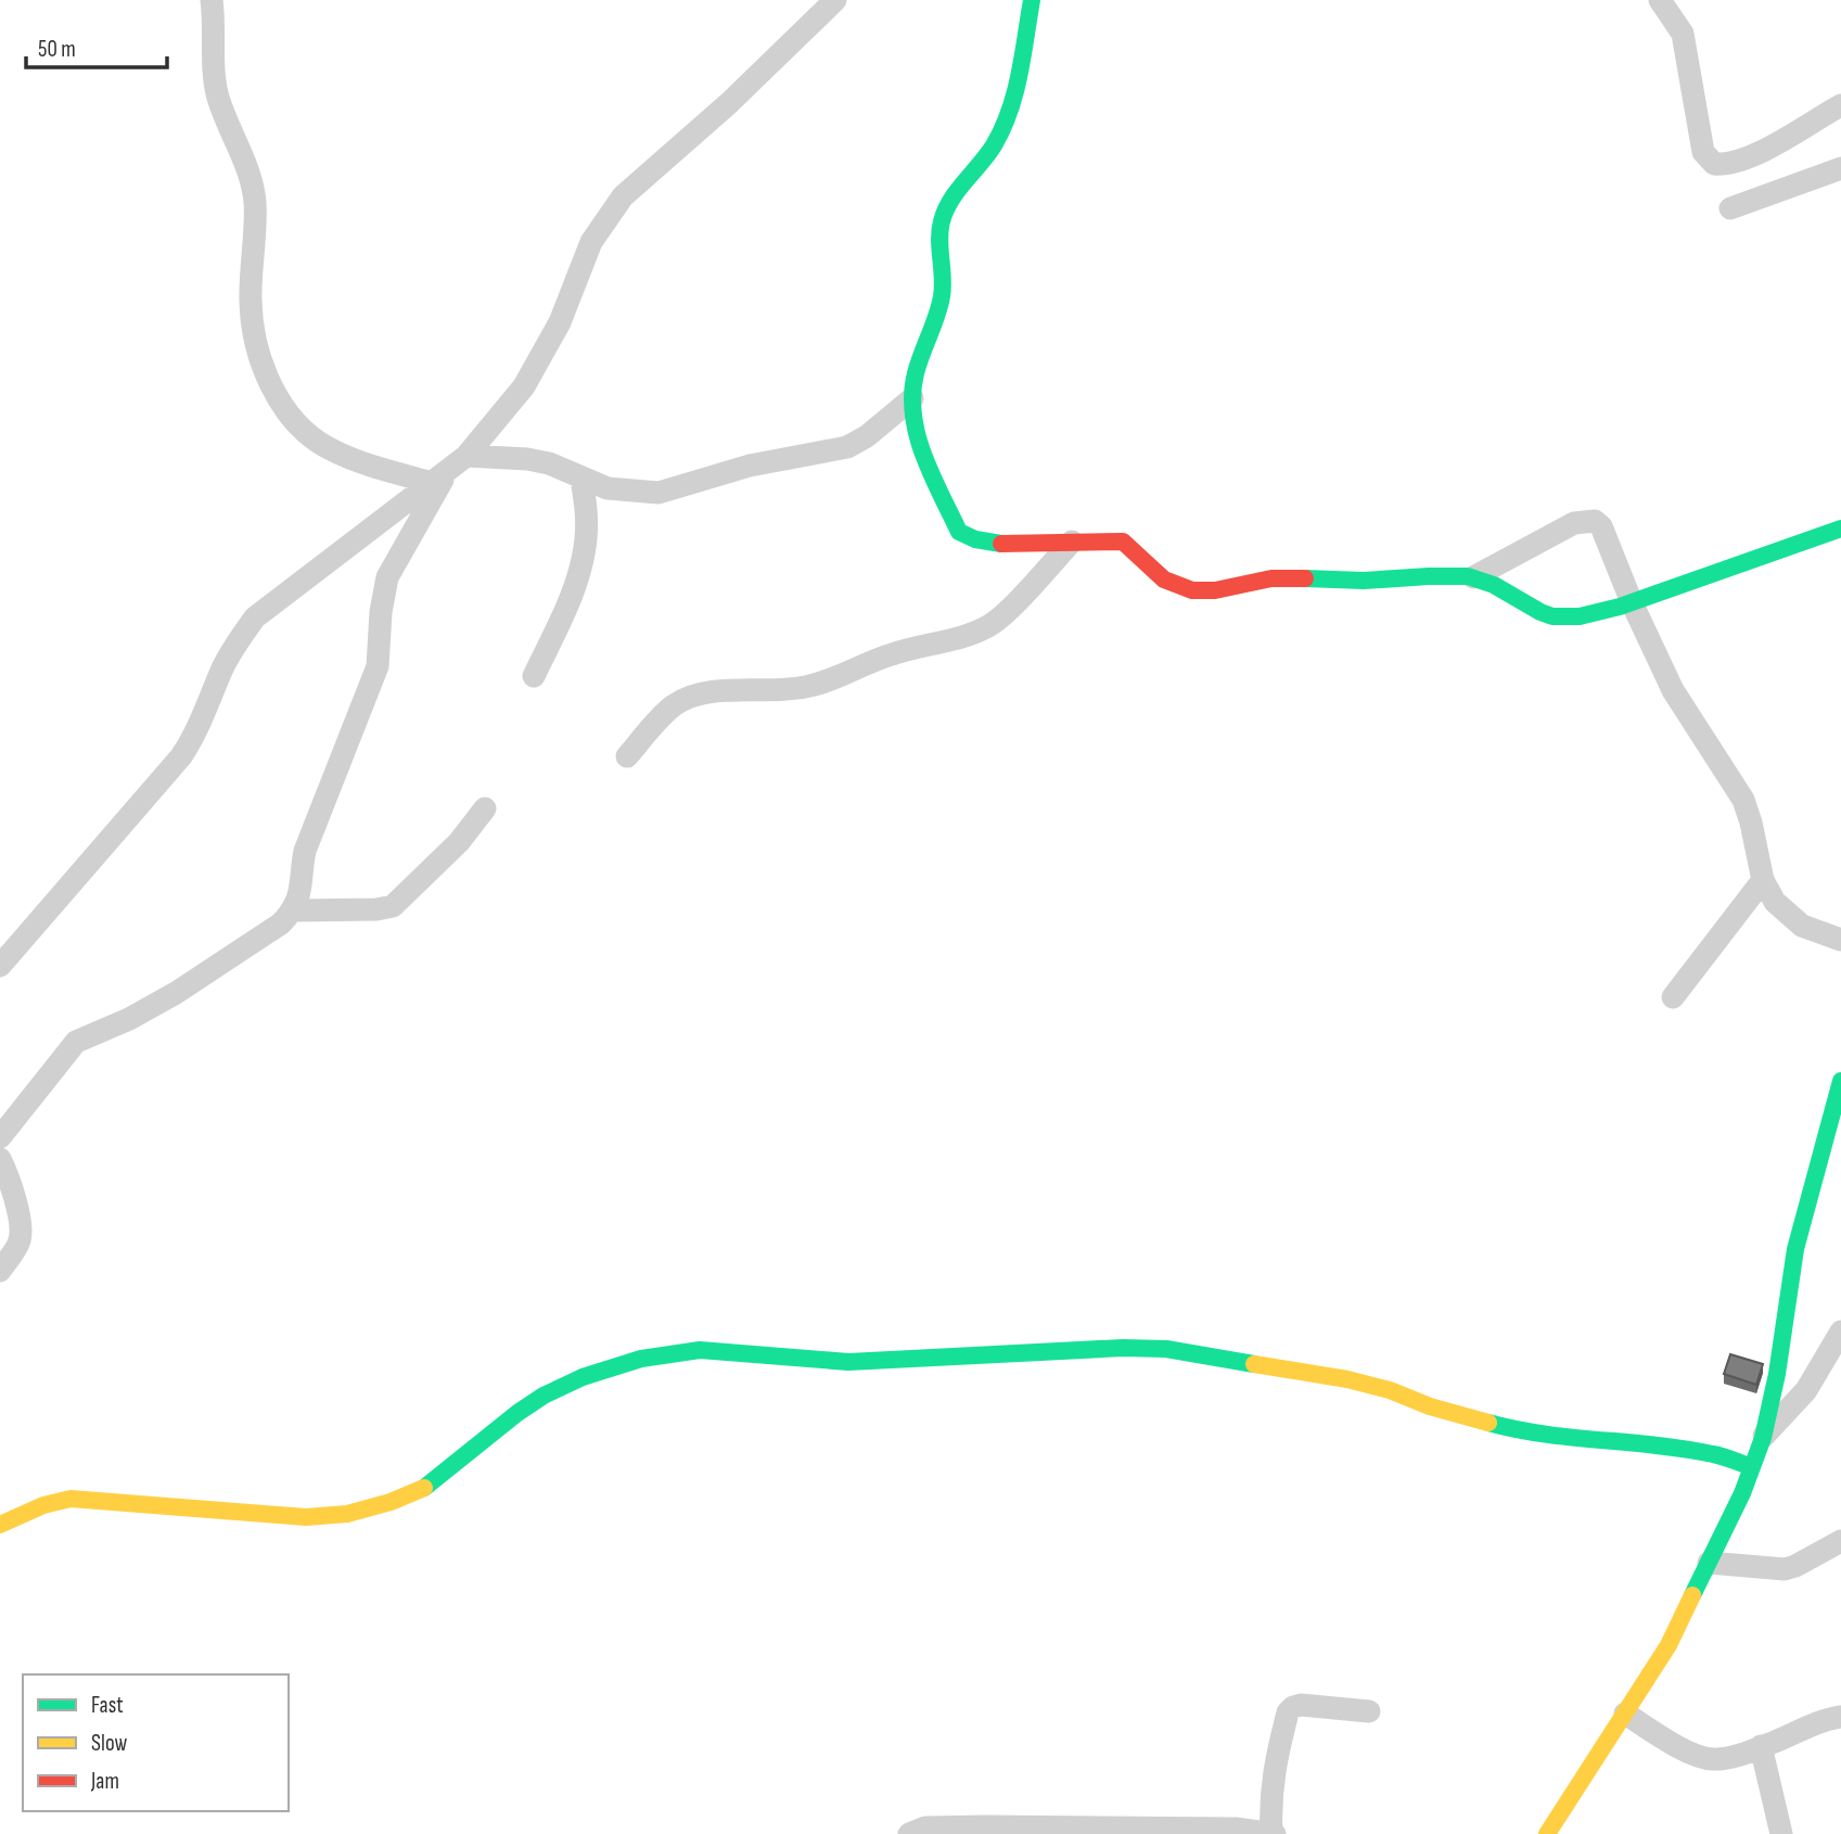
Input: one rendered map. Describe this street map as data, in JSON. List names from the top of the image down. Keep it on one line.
{"legend":["Fast","Slow","Jam"],"scale_bar":"50 m"}
